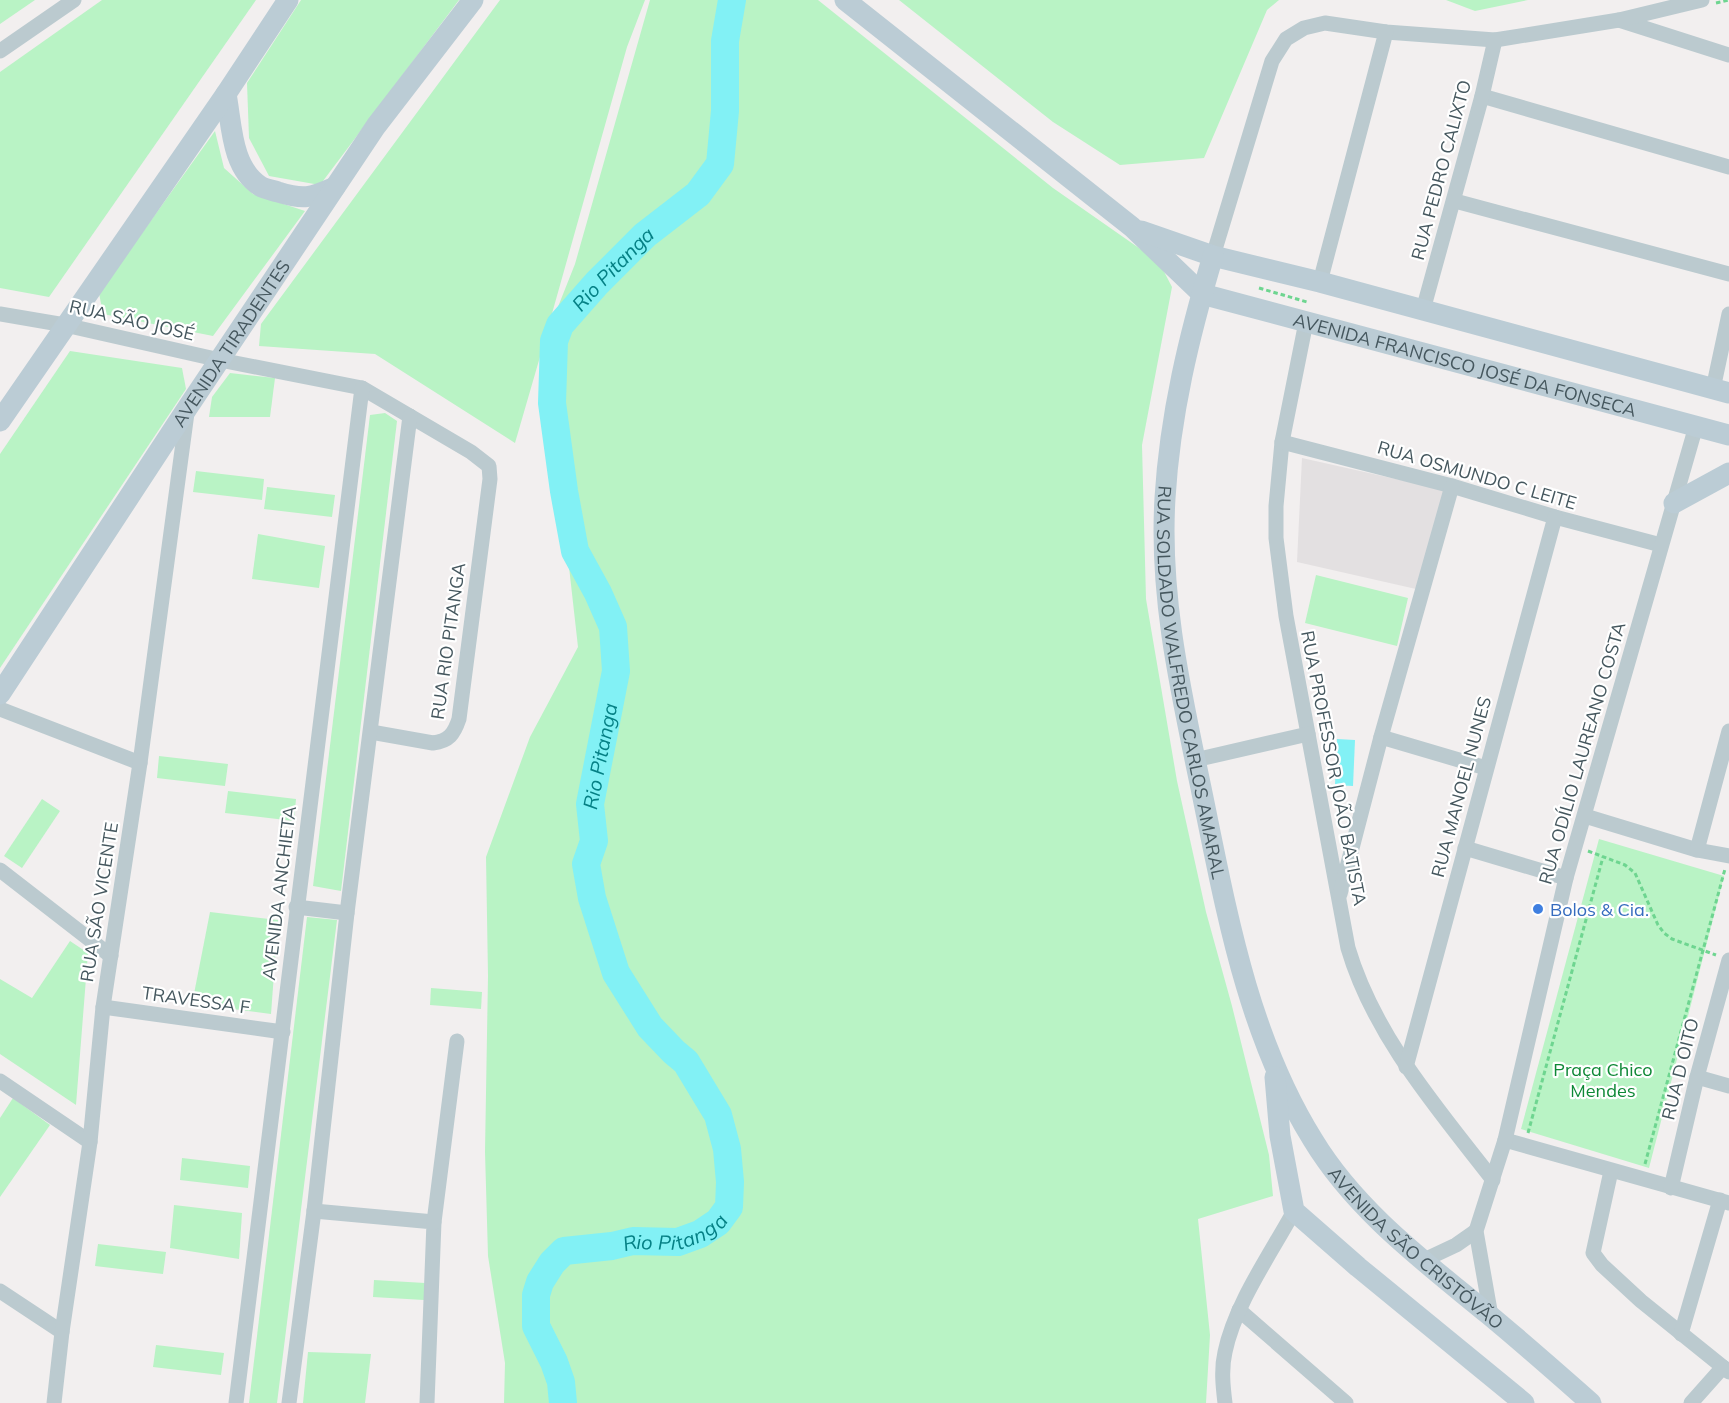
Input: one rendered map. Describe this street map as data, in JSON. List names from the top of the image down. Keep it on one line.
{"streets":{"street":["RUA PEDRO CALIXTO","RUA SÃO JOSÉ","AVENIDA TIRADENTES","AVENIDA FRANCISCO JOSÉ DA FONSECA","RUA OSMUNDO C LEITE","RUA RIO PITANGA","RUA SOLDADO WALFREDO CARLOS AMARAL","RUA ODÍLIO LAUREANO COSTA","RUA PROFESSOR JOÃO BATISTA","RUA MANOEL NUNES","AVENIDA ANCHIETA","RUA SÃO VICENTE","TRAVESSA F","RUA D OITO","AVENIDA SÃO CRISTÓVÃO"]},"crossings":[["RUA SÃO JOSÉ","AVENIDA TIRADENTES"],["RUA SÃO JOSÉ","RUA RIO PITANGA"],["RUA SÃO JOSÉ","AVENIDA ANCHIETA"],["AVENIDA TIRADENTES","RUA SÃO VICENTE"],["AVENIDA FRANCISCO JOSÉ DA FONSECA","RUA SOLDADO WALFREDO CARLOS AMARAL"],["AVENIDA FRANCISCO JOSÉ DA FONSECA","RUA ODÍLIO LAUREANO COSTA"],["AVENIDA FRANCISCO JOSÉ DA FONSECA","RUA PROFESSOR JOÃO BATISTA"],["RUA OSMUNDO C LEITE","RUA ODÍLIO LAUREANO COSTA"],["RUA OSMUNDO C LEITE","RUA PROFESSOR JOÃO BATISTA"],["RUA OSMUNDO C LEITE","RUA MANOEL NUNES"],["RUA SOLDADO WALFREDO CARLOS AMARAL","AVENIDA SÃO CRISTÓVÃO"],["RUA ODÍLIO LAUREANO COSTA","RUA PROFESSOR JOÃO BATISTA"],["RUA PROFESSOR JOÃO BATISTA","RUA MANOEL NUNES"],["AVENIDA ANCHIETA","TRAVESSA F"],["RUA SÃO VICENTE","TRAVESSA F"]],"water":["Rio Pitanga"],"parks":["Praça Chico Mendes"],"places":["Bolos & Cia."]}
